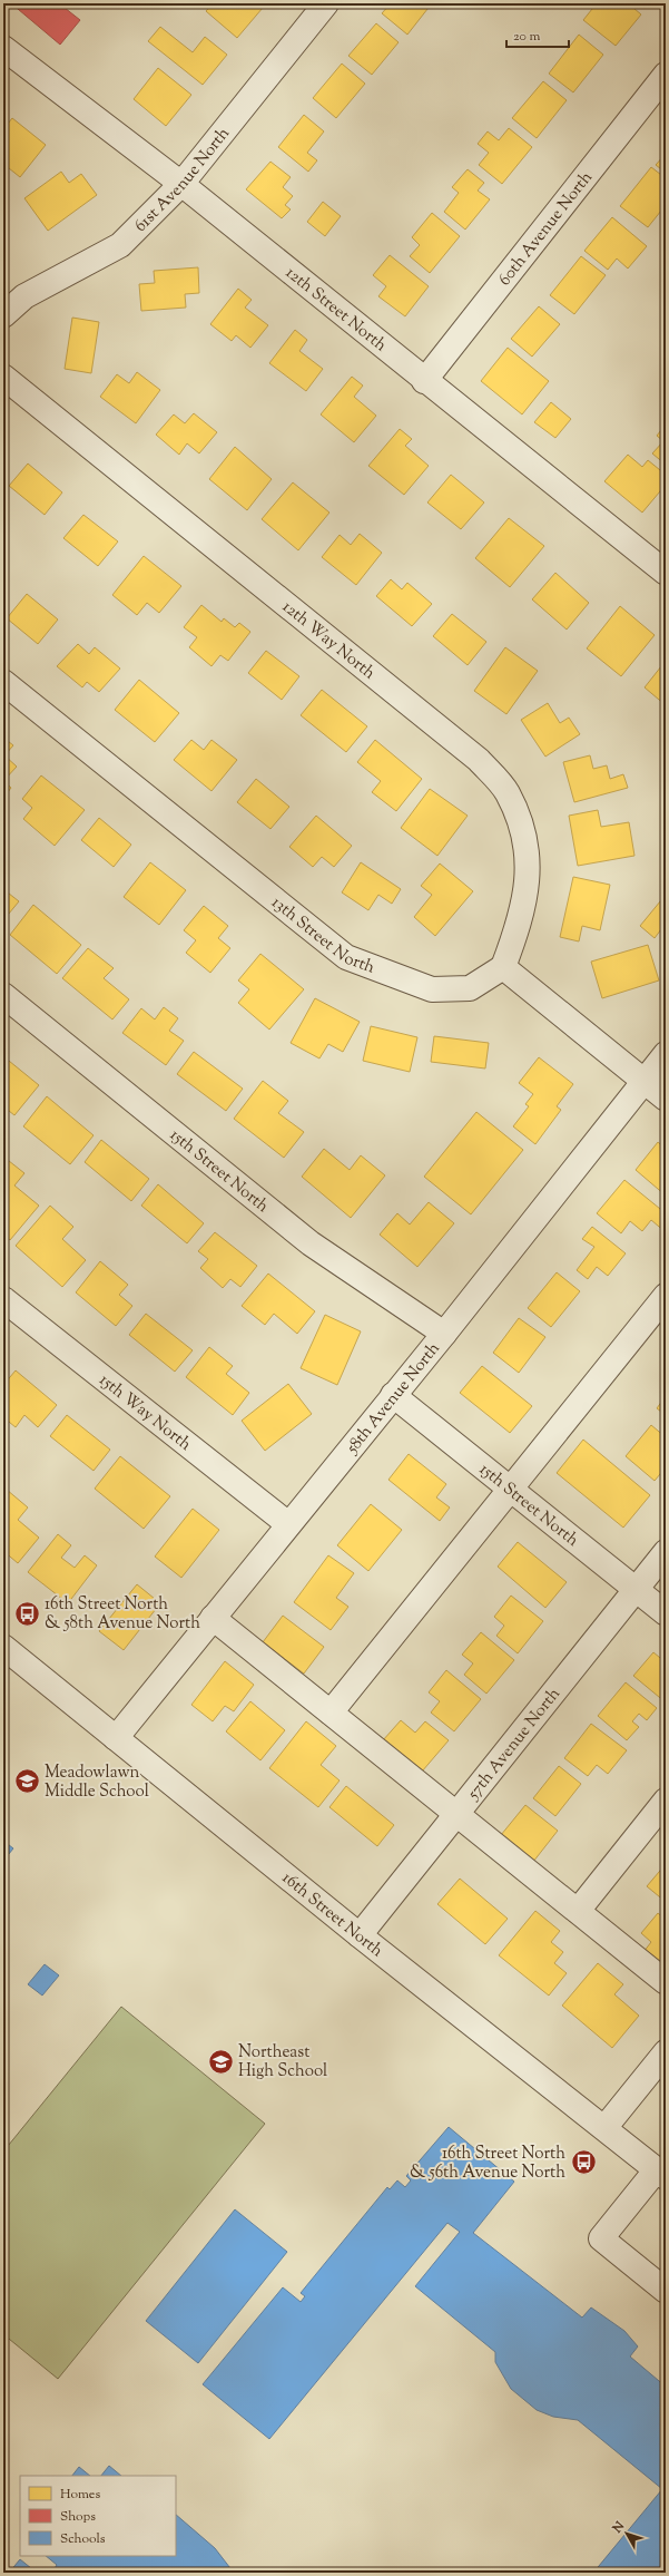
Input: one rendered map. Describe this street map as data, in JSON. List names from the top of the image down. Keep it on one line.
{"streets":{"street":["61st Avenue North","60th Avenue North","12th Street North","12th Way North","13th Street North","15th Street North","58th Avenue North","15th Way North","57th Avenue North","16th Street North"]},"crossings":[["61st Avenue North","12th Street North"],["60th Avenue North","12th Street North"],["12th Way North","13th Street North"],["15th Street North","58th Avenue North"],["15th Street North","57th Avenue North"],["58th Avenue North","15th Way North"],["58th Avenue North","16th Street North"],["57th Avenue North","16th Street North"]],"places":{"bus stop":["16th Street North & 58th Avenue North","16th Street North & 56th Avenue North"],"school or university":["Meadowlawn Middle School","Northeast High School"]},"legend":["Homes","Shops","Schools"],"scale_bar":"20 m","north":"top left"}
